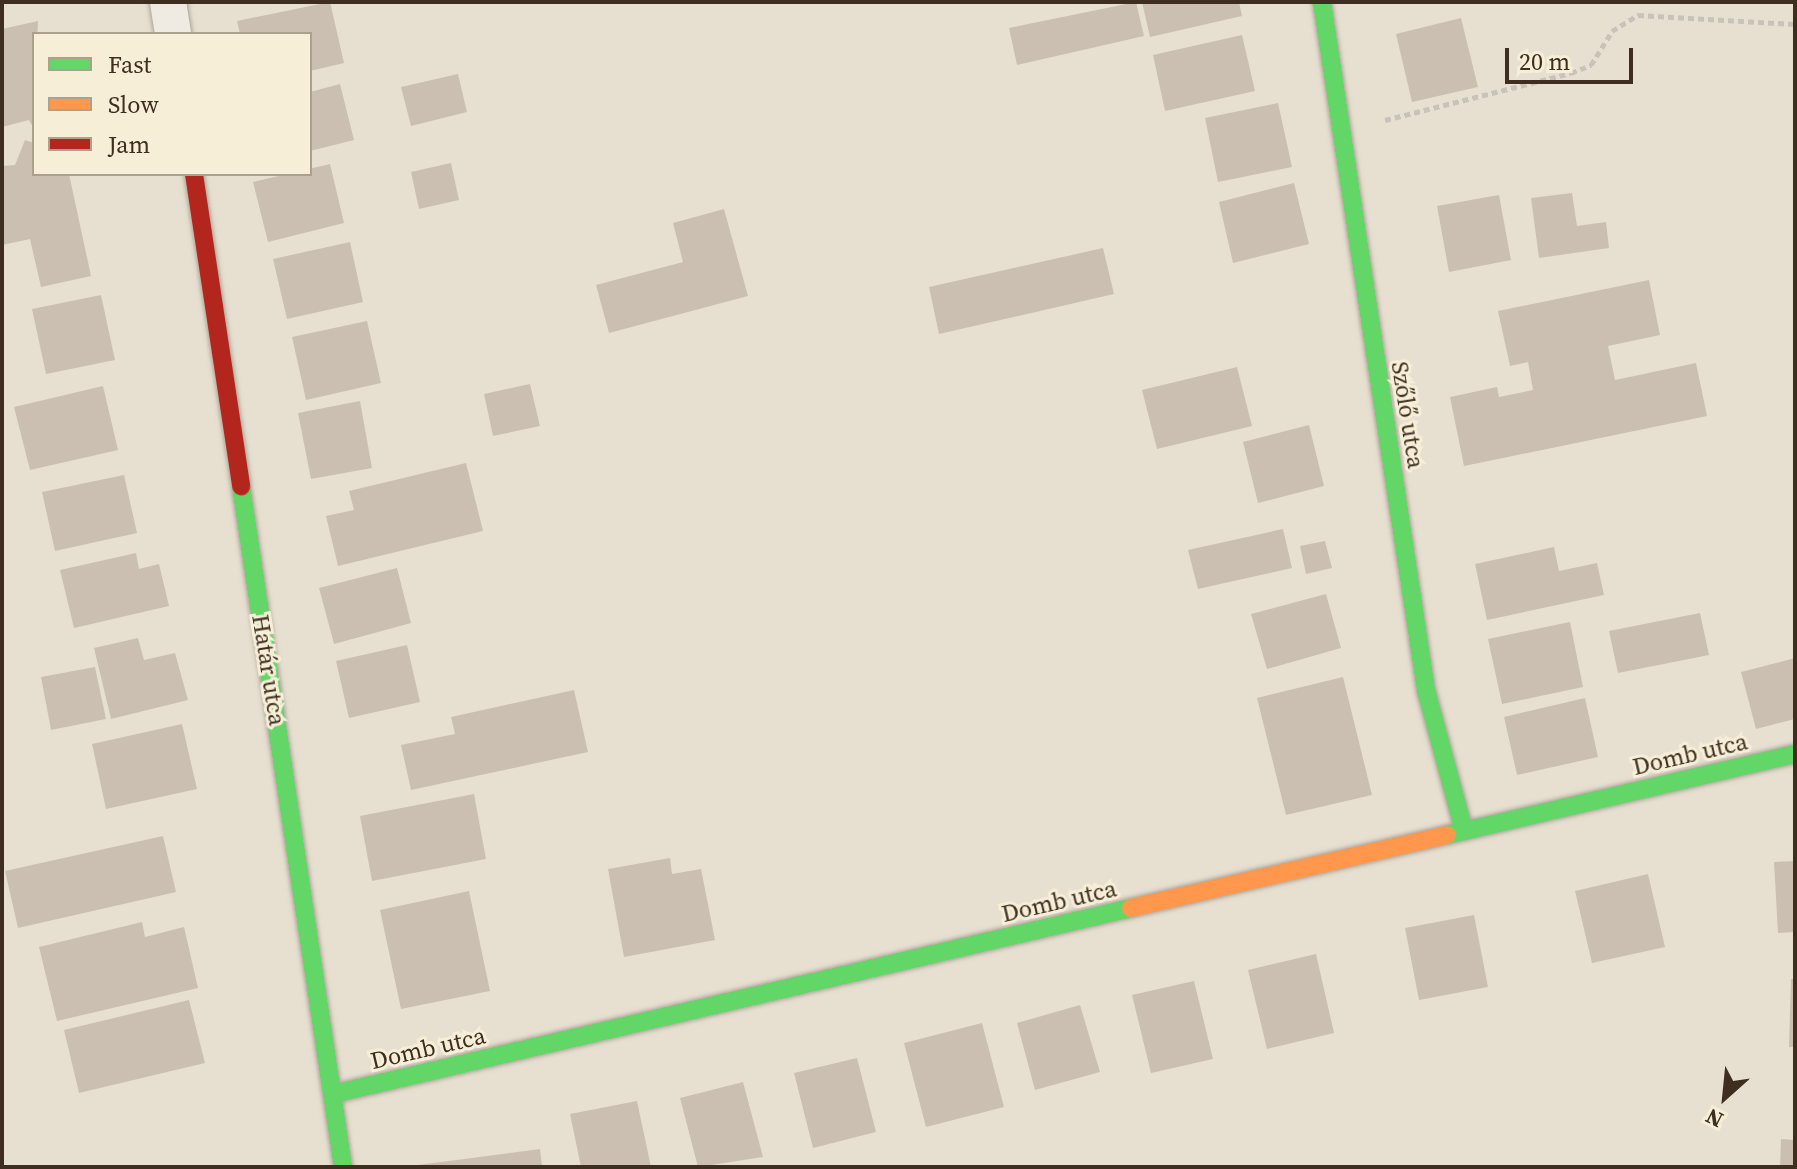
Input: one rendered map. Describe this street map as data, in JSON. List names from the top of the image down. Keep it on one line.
{"streets":{"street":["Szőlő utca","Határ utca","Domb utca"]},"crossings":[["Szőlő utca","Domb utca"],["Határ utca","Domb utca"]],"legend":["Fast","Slow","Jam"],"scale_bar":"20 m","north":"bottom left"}
